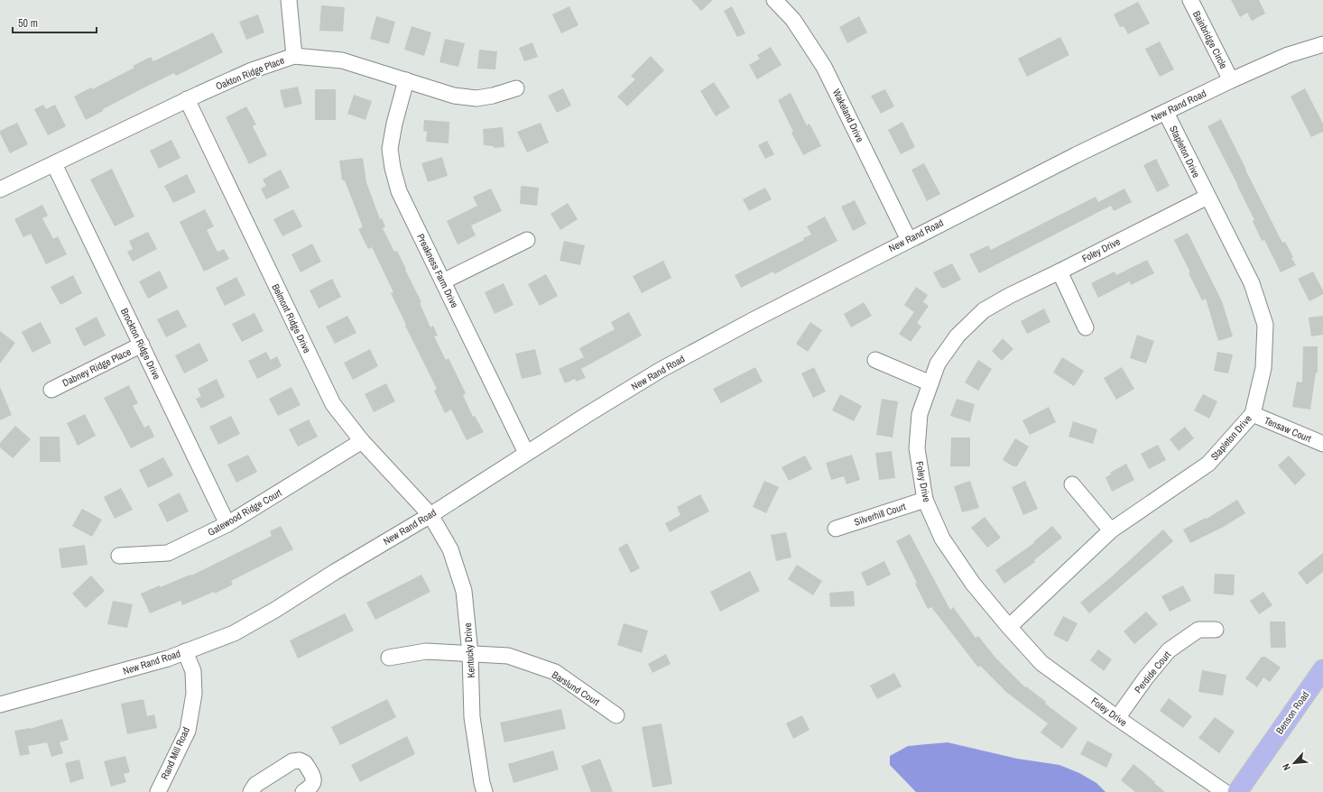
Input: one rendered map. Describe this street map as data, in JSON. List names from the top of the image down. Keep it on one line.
{"streets":{"main road":["Benson Road"],"street":["Bainbridge Circle","Oakton Ridge Place","New Rand Road","Wakeland Drive","Stapleton Drive","Foley Drive","Preakness Farm Drive","Belmont Ridge Drive","Brockton Ridge Drive","Dabney Ridge Place","Tensaw Court","Gatewood Ridge Court","Silverhill Court","Kentucky Drive","Perdide Court","Barslund Court","Rand Mill Road"]},"crossings":[["Bainbridge Circle","New Rand Road"],["Oakton Ridge Place","Preakness Farm Drive"],["Oakton Ridge Place","Belmont Ridge Drive"],["Oakton Ridge Place","Brockton Ridge Drive"],["New Rand Road","Wakeland Drive"],["New Rand Road","Stapleton Drive"],["New Rand Road","Preakness Farm Drive"],["New Rand Road","Belmont Ridge Drive"],["New Rand Road","Kentucky Drive"],["New Rand Road","Rand Mill Road"],["Stapleton Drive","Foley Drive"],["Stapleton Drive","Tensaw Court"],["Foley Drive","Silverhill Court"],["Foley Drive","Perdide Court"],["Belmont Ridge Drive","Gatewood Ridge Court"],["Belmont Ridge Drive","Kentucky Drive"],["Brockton Ridge Drive","Dabney Ridge Place"],["Brockton Ridge Drive","Gatewood Ridge Court"],["Kentucky Drive","Barslund Court"]],"scale_bar":"50 m","north":"bottom left"}
